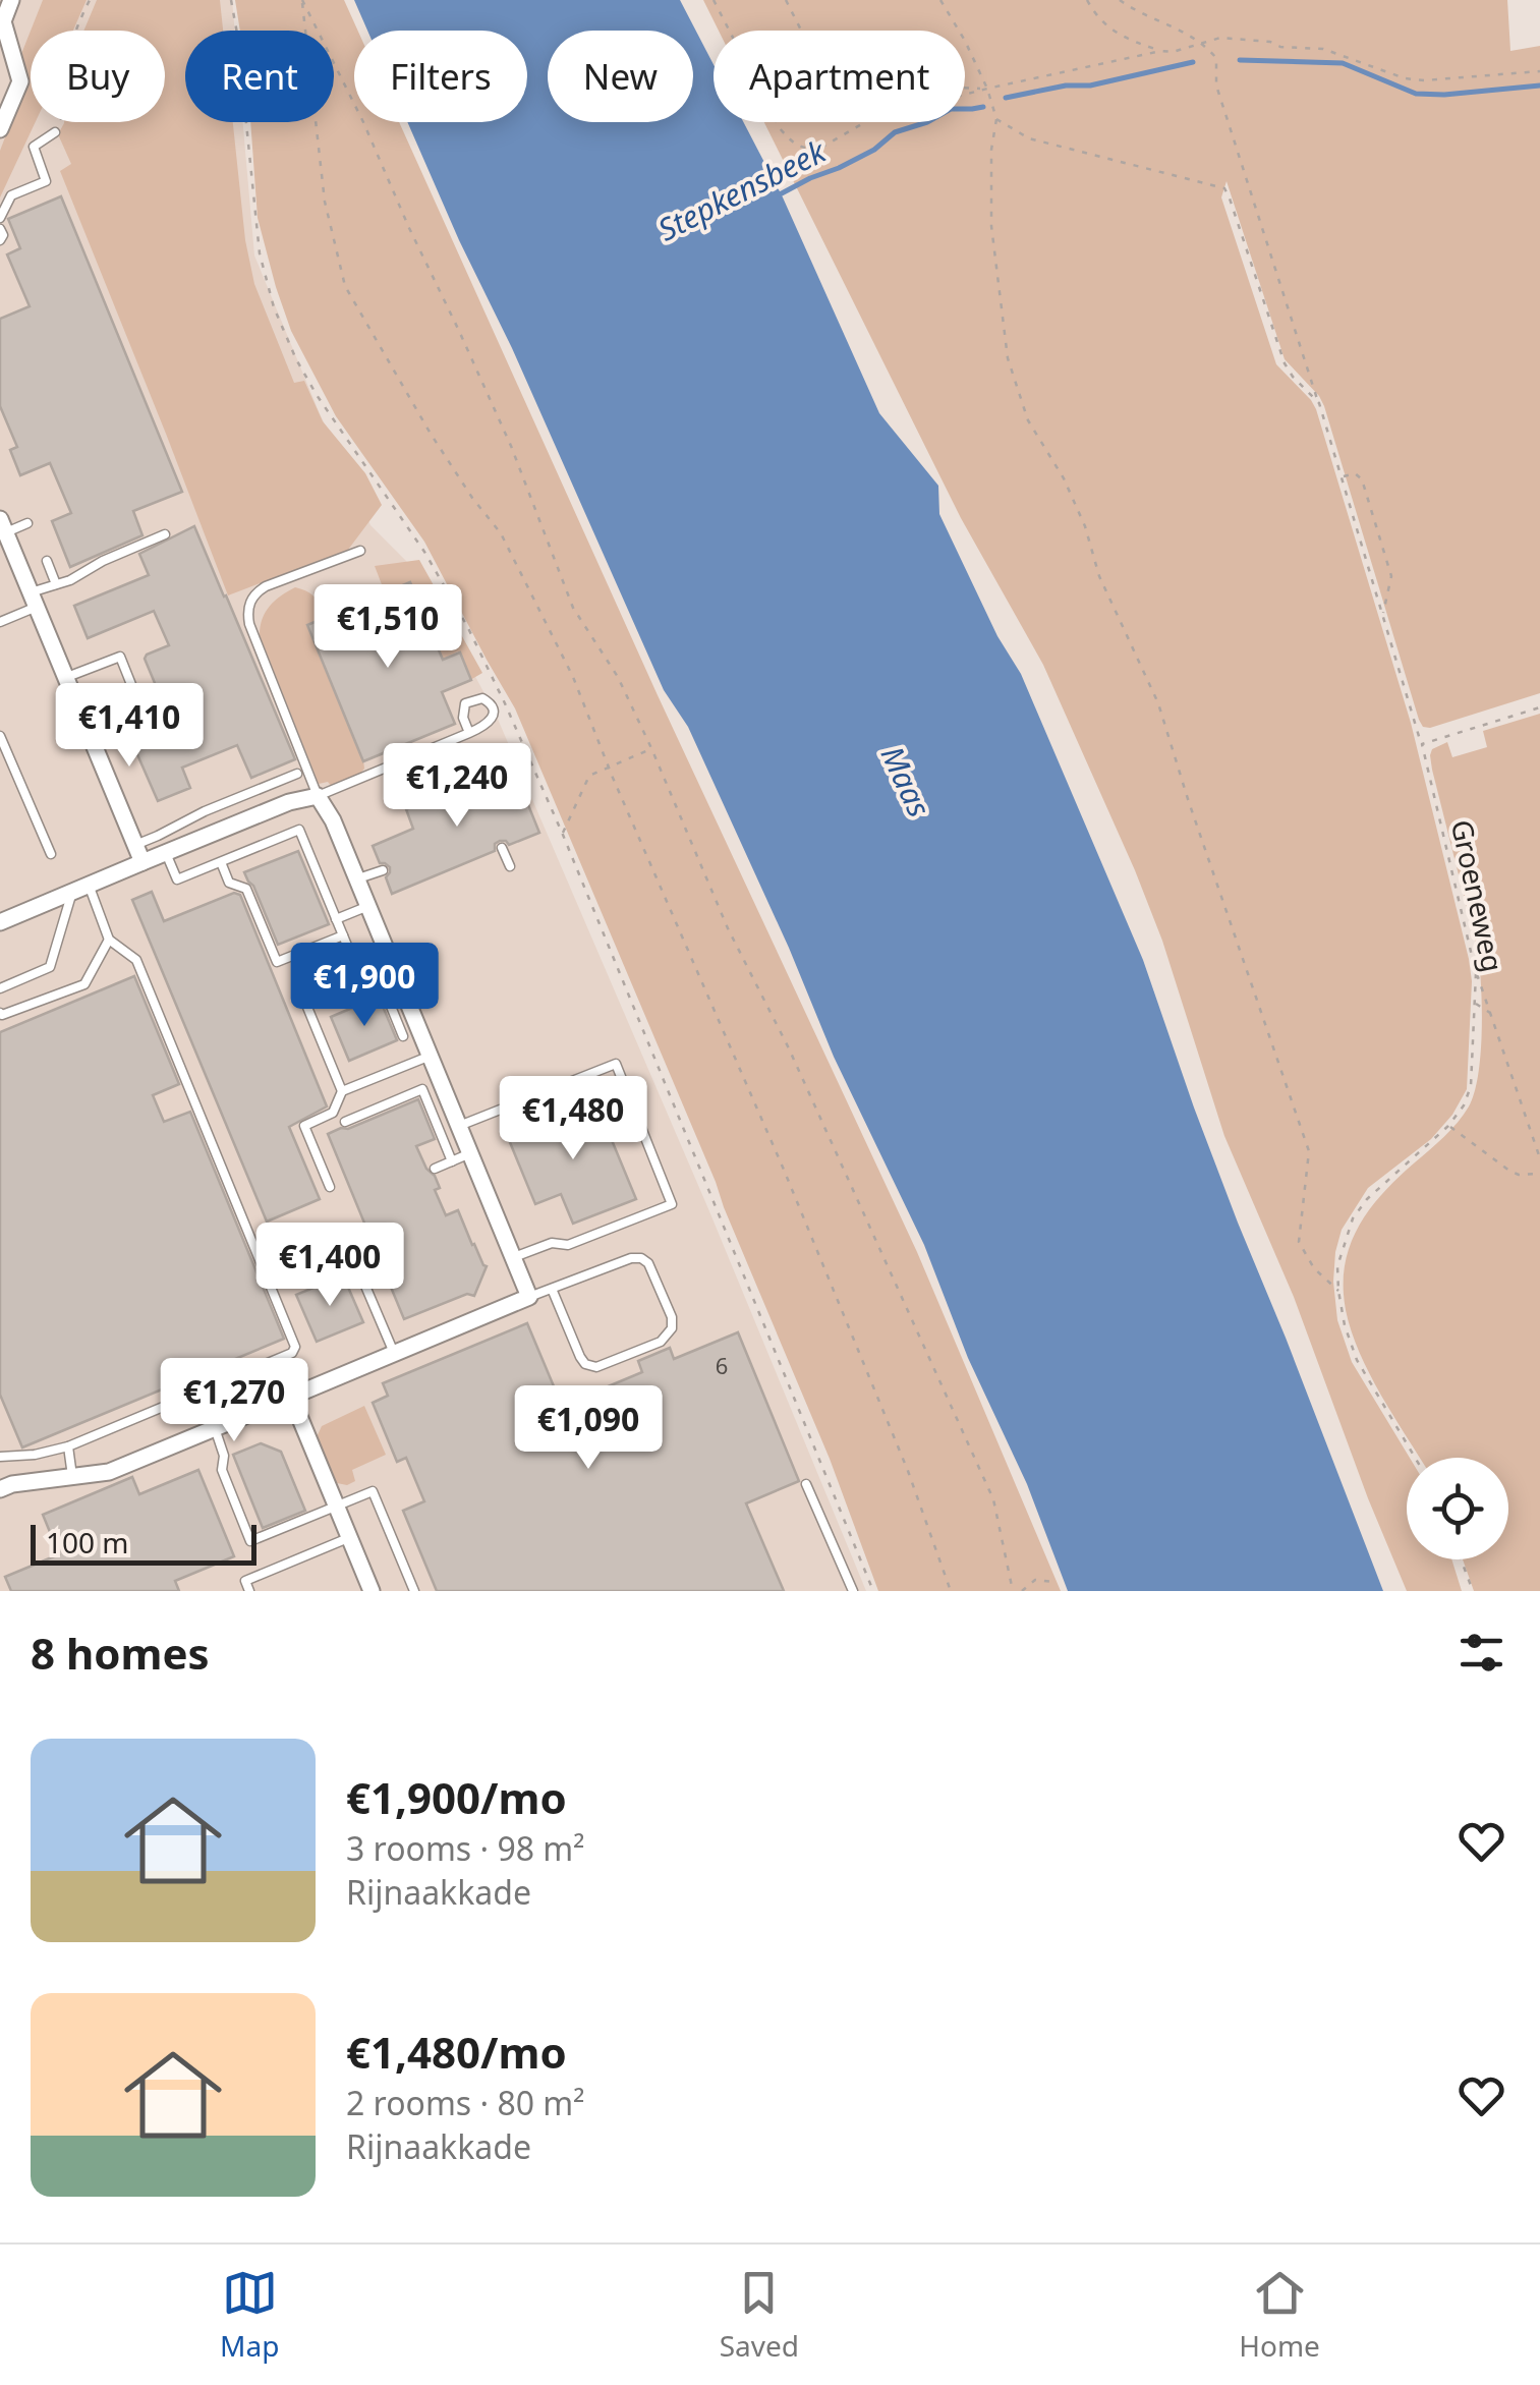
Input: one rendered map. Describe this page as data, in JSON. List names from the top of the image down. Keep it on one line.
{"streets":{"path":["Groeneweg"]},"water":["Stepkensbeek","Maas"],"house_numbers":["6"],"scale_bar":"100 m","page":{"chip":["Buy","Rent","Filters","New","Apartment"],"price":["€1,510","€1,410","€1,240","€1,900","€1,480","€1,400","€1,270","€1,090"],"scale":"100 m","heading":"8 homes","list":[{"name":"€1,900/mo","note":"3 rooms · 98 m² · Rijnaakkade"},{"name":"€1,480/mo","note":"2 rooms · 80 m² · Rijnaakkade"}],"tabs":["Map","Saved","Home"]}}
